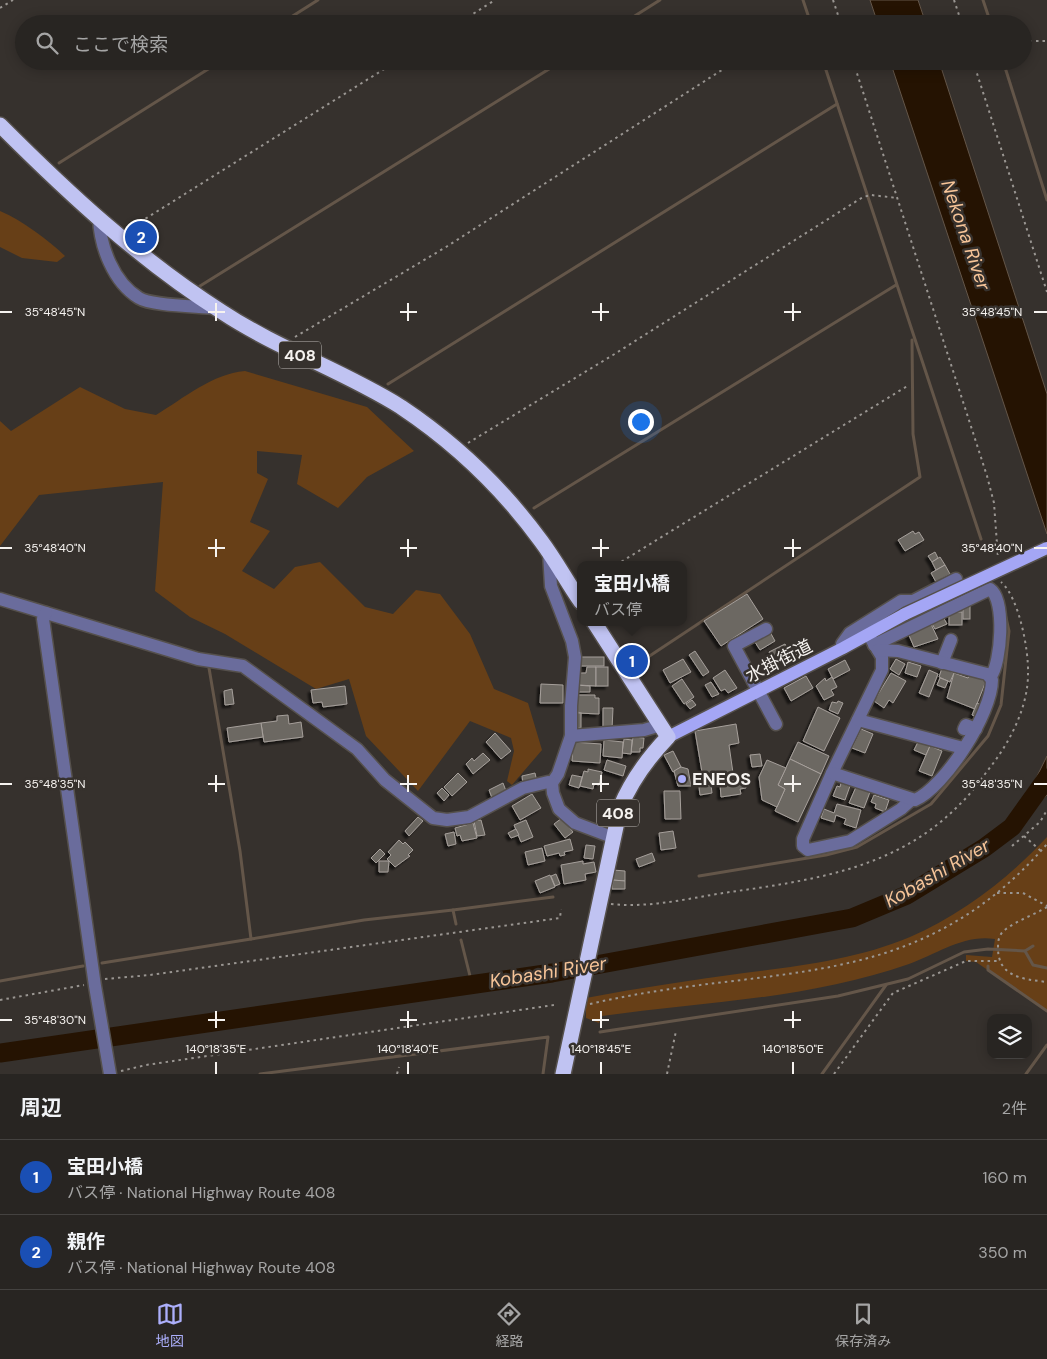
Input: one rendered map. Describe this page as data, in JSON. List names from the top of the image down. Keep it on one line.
{"streets":{"highway":["408"],"main road":["水掛街道"]},"crossings":[["408","水掛街道"]],"water":["Nekona River","Kobashi River"],"places":["ENEOS"],"page":{"search":"ここで検索","pins":["2","1"],"popup":["宝田小橋","バス停"],"heading":["周辺","2件"],"list":[{"mark":"1","name":"宝田小橋","note":"バス停 · National Highway Route 408","value":"160 m"},{"mark":"2","name":"親作","note":"バス停 · National Highway Route 408","value":"350 m"}],"nav":["地図","経路","保存済み"]},"coordinates":["35°48'45\"N","35°48'40\"N","35°48'35\"N","35°48'30\"N","140°18'35\"E","140°18'40\"E","140°18'45\"E","140°18'50\"E"]}
